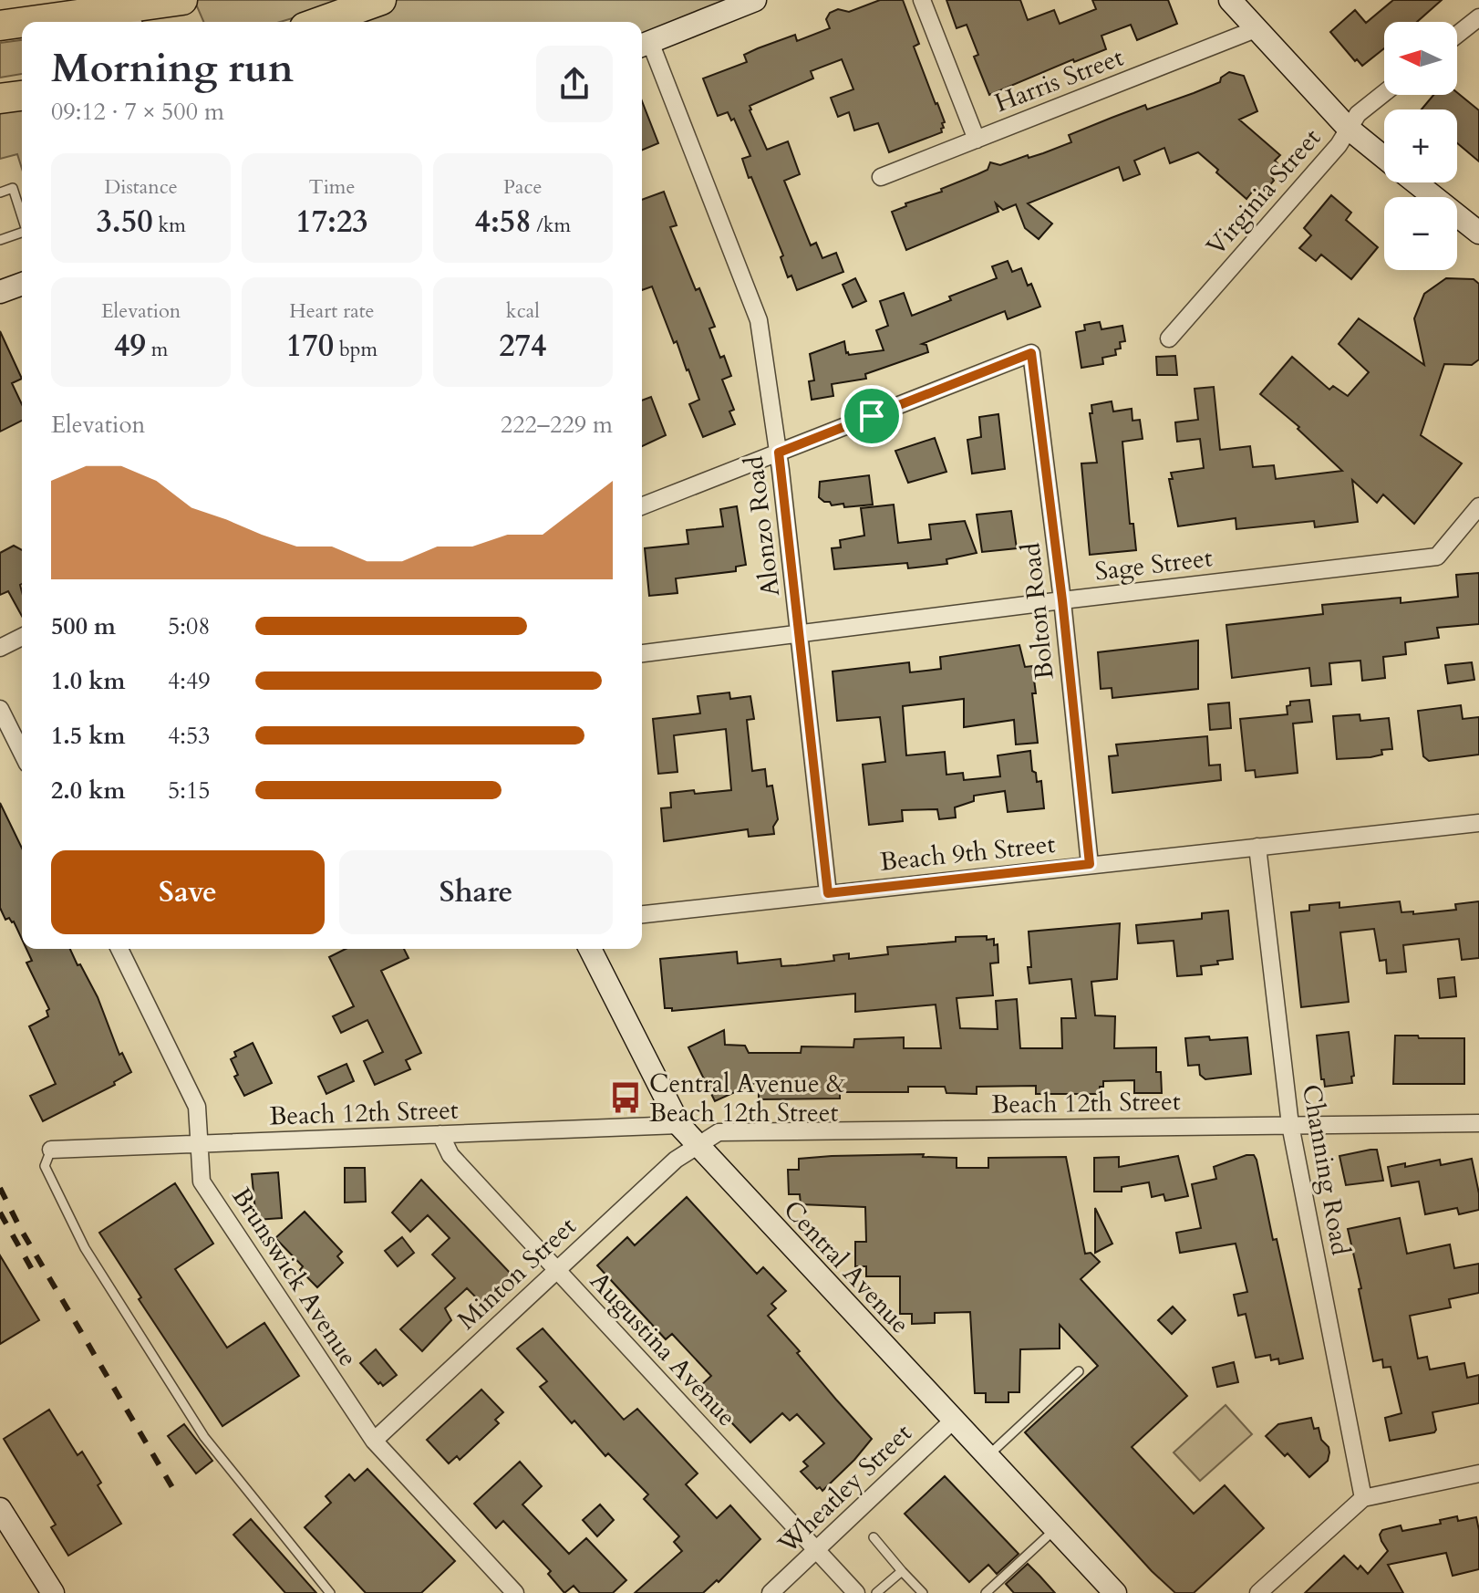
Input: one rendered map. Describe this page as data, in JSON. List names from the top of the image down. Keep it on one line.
{"streets":{"street":["Harris Street","Virginia Street","Alonzo Road","Sage Street","Bolton Road","Beach 9th Street","Beach 12th Street","Channing Road","Central Avenue","Minton Street","Brunswick Avenue","Augustina Avenue","Wheatley Street"]},"crossings":[["Alonzo Road","Sage Street"],["Alonzo Road","Bolton Road"],["Alonzo Road","Beach 9th Street"],["Sage Street","Bolton Road"],["Bolton Road","Beach 9th Street"],["Beach 9th Street","Channing Road"],["Beach 12th Street","Channing Road"],["Beach 12th Street","Central Avenue"],["Beach 12th Street","Minton Street"],["Beach 12th Street","Brunswick Avenue"],["Beach 12th Street","Augustina Avenue"],["Central Avenue","Minton Street"],["Central Avenue","Wheatley Street"],["Minton Street","Brunswick Avenue"],["Minton Street","Augustina Avenue"],["Augustina Avenue","Wheatley Street"]],"places":{"bus stop":["Central Avenue & Beach 12th Street"]},"north":"left","page":{"map_buttons":["+","−"],"heading":["Morning run","09:12 · 7 × 500 m"],"stats":[["Distance","3.50 km"],["Time","17:23"],["Pace","4:58 /km"],["Elevation","49 m"],["Heart rate","170 bpm"],["kcal","274"]],"chart":["Elevation","222–229 m"],"list":[{"name":"500 m","note":"5:08"},{"name":"1.0 km","note":"4:49"},{"name":"1.5 km","note":"4:53"},{"name":"2.0 km","note":"5:15"}],"buttons":["Save","Share"]}}
